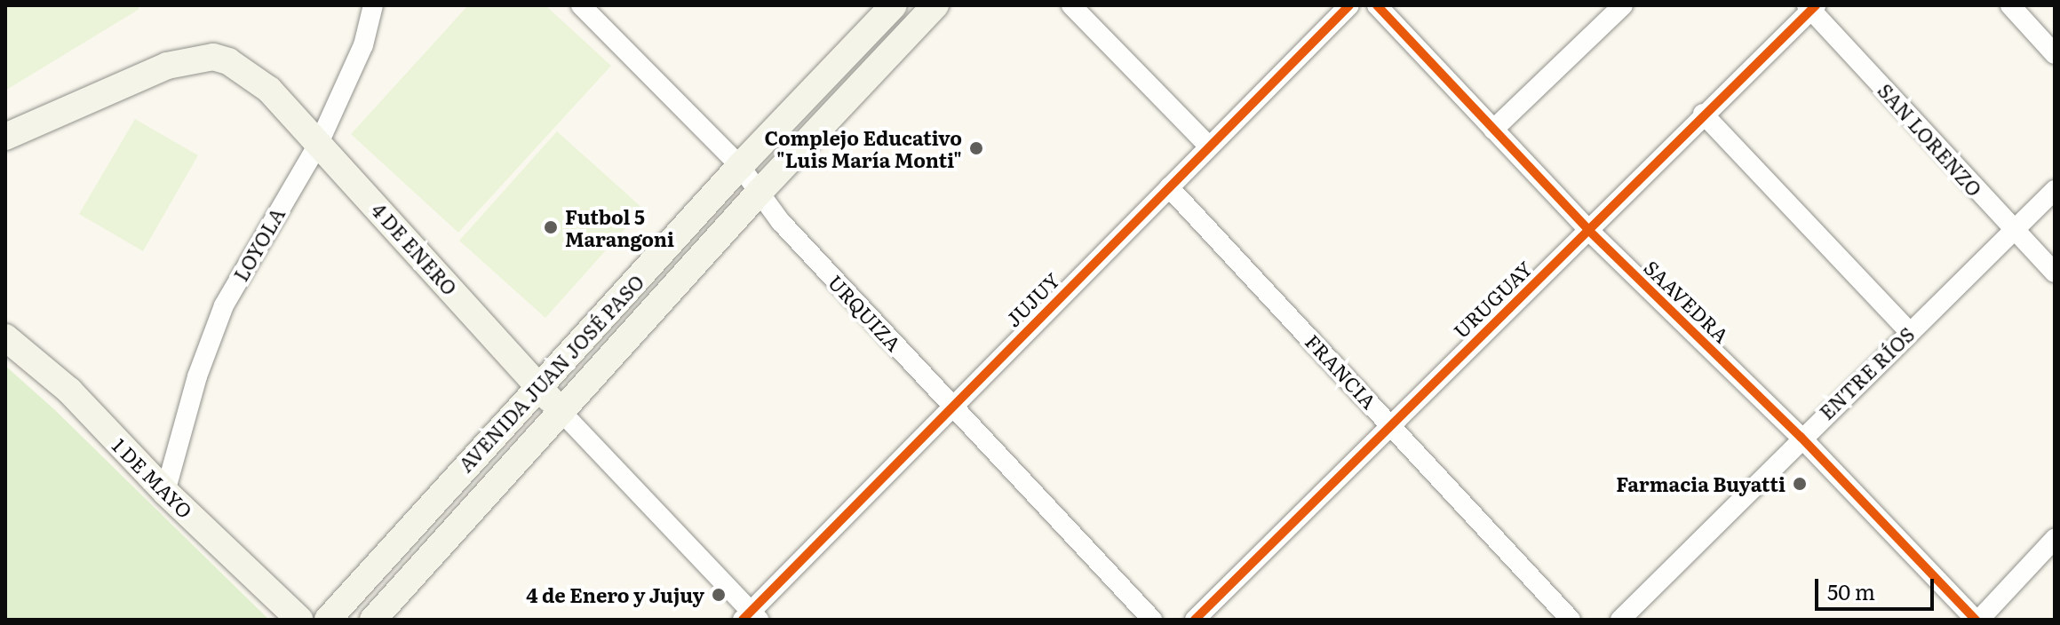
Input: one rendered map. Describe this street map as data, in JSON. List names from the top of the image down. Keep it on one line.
{"streets":{"main road":["4 DE ENERO","AVENIDA JUAN JOSÉ PASO","1 DE MAYO"],"street":["SAN LORENZO","LOYOLA","JUJUY","URUGUAY","SAAVEDRA","URQUIZA","FRANCIA","ENTRE RÍOS"]},"crossings":[["SAN LORENZO","URUGUAY"],["SAN LORENZO","ENTRE RÍOS"],["LOYOLA","4 DE ENERO"],["LOYOLA","1 DE MAYO"],["4 DE ENERO","JUJUY"],["4 DE ENERO","AVENIDA JUAN JOSÉ PASO"],["JUJUY","URQUIZA"],["JUJUY","FRANCIA"],["URUGUAY","SAAVEDRA"],["URUGUAY","FRANCIA"],["SAAVEDRA","ENTRE RÍOS"],["URQUIZA","AVENIDA JUAN JOSÉ PASO"]],"places":["Complejo Educativo \"Luis María Monti\"","Futbol 5 Marangoni","Farmacia Buyatti","4 de Enero y Jujuy"],"scale_bar":"50 m"}
